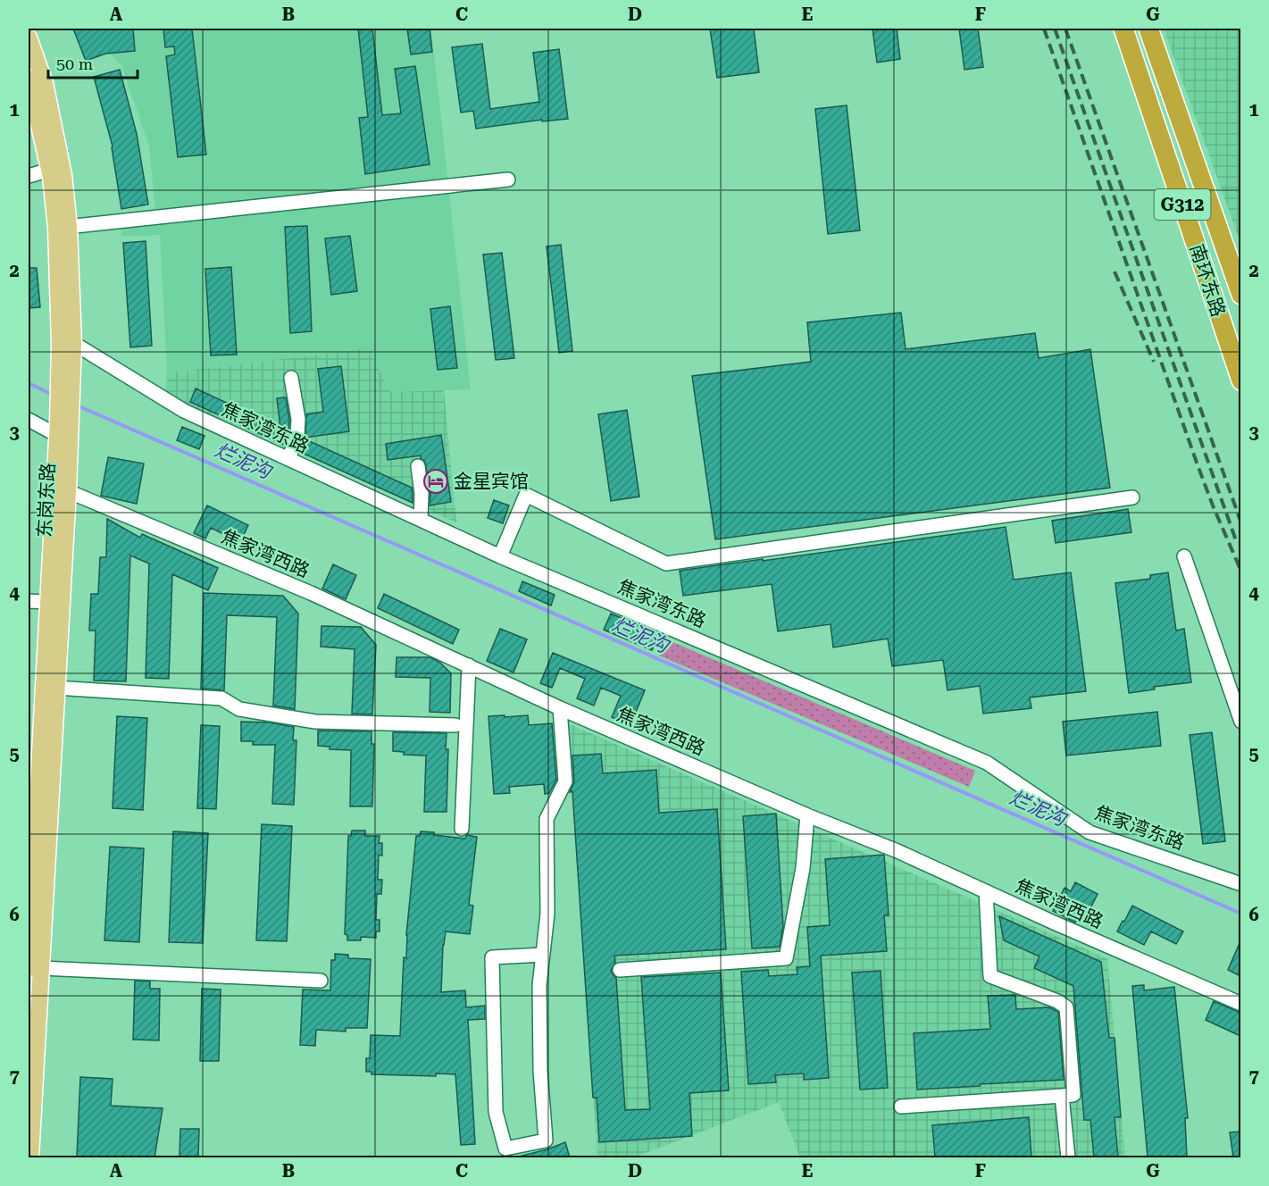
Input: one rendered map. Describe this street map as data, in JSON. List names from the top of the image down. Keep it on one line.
{"streets":{"highway":["G312","南环东路"],"main road":["东岗东路"],"street":["焦家湾东路","焦家湾西路"]},"crossings":[["东岗东路","焦家湾西路"]],"water":["烂泥沟"],"places":{"hotel":["金星宾馆"]},"scale_bar":"50 m","grid":{"columns":["A","B","C","D","E","F","G"],"rows":["1","2","3","4","5","6","7"]}}
